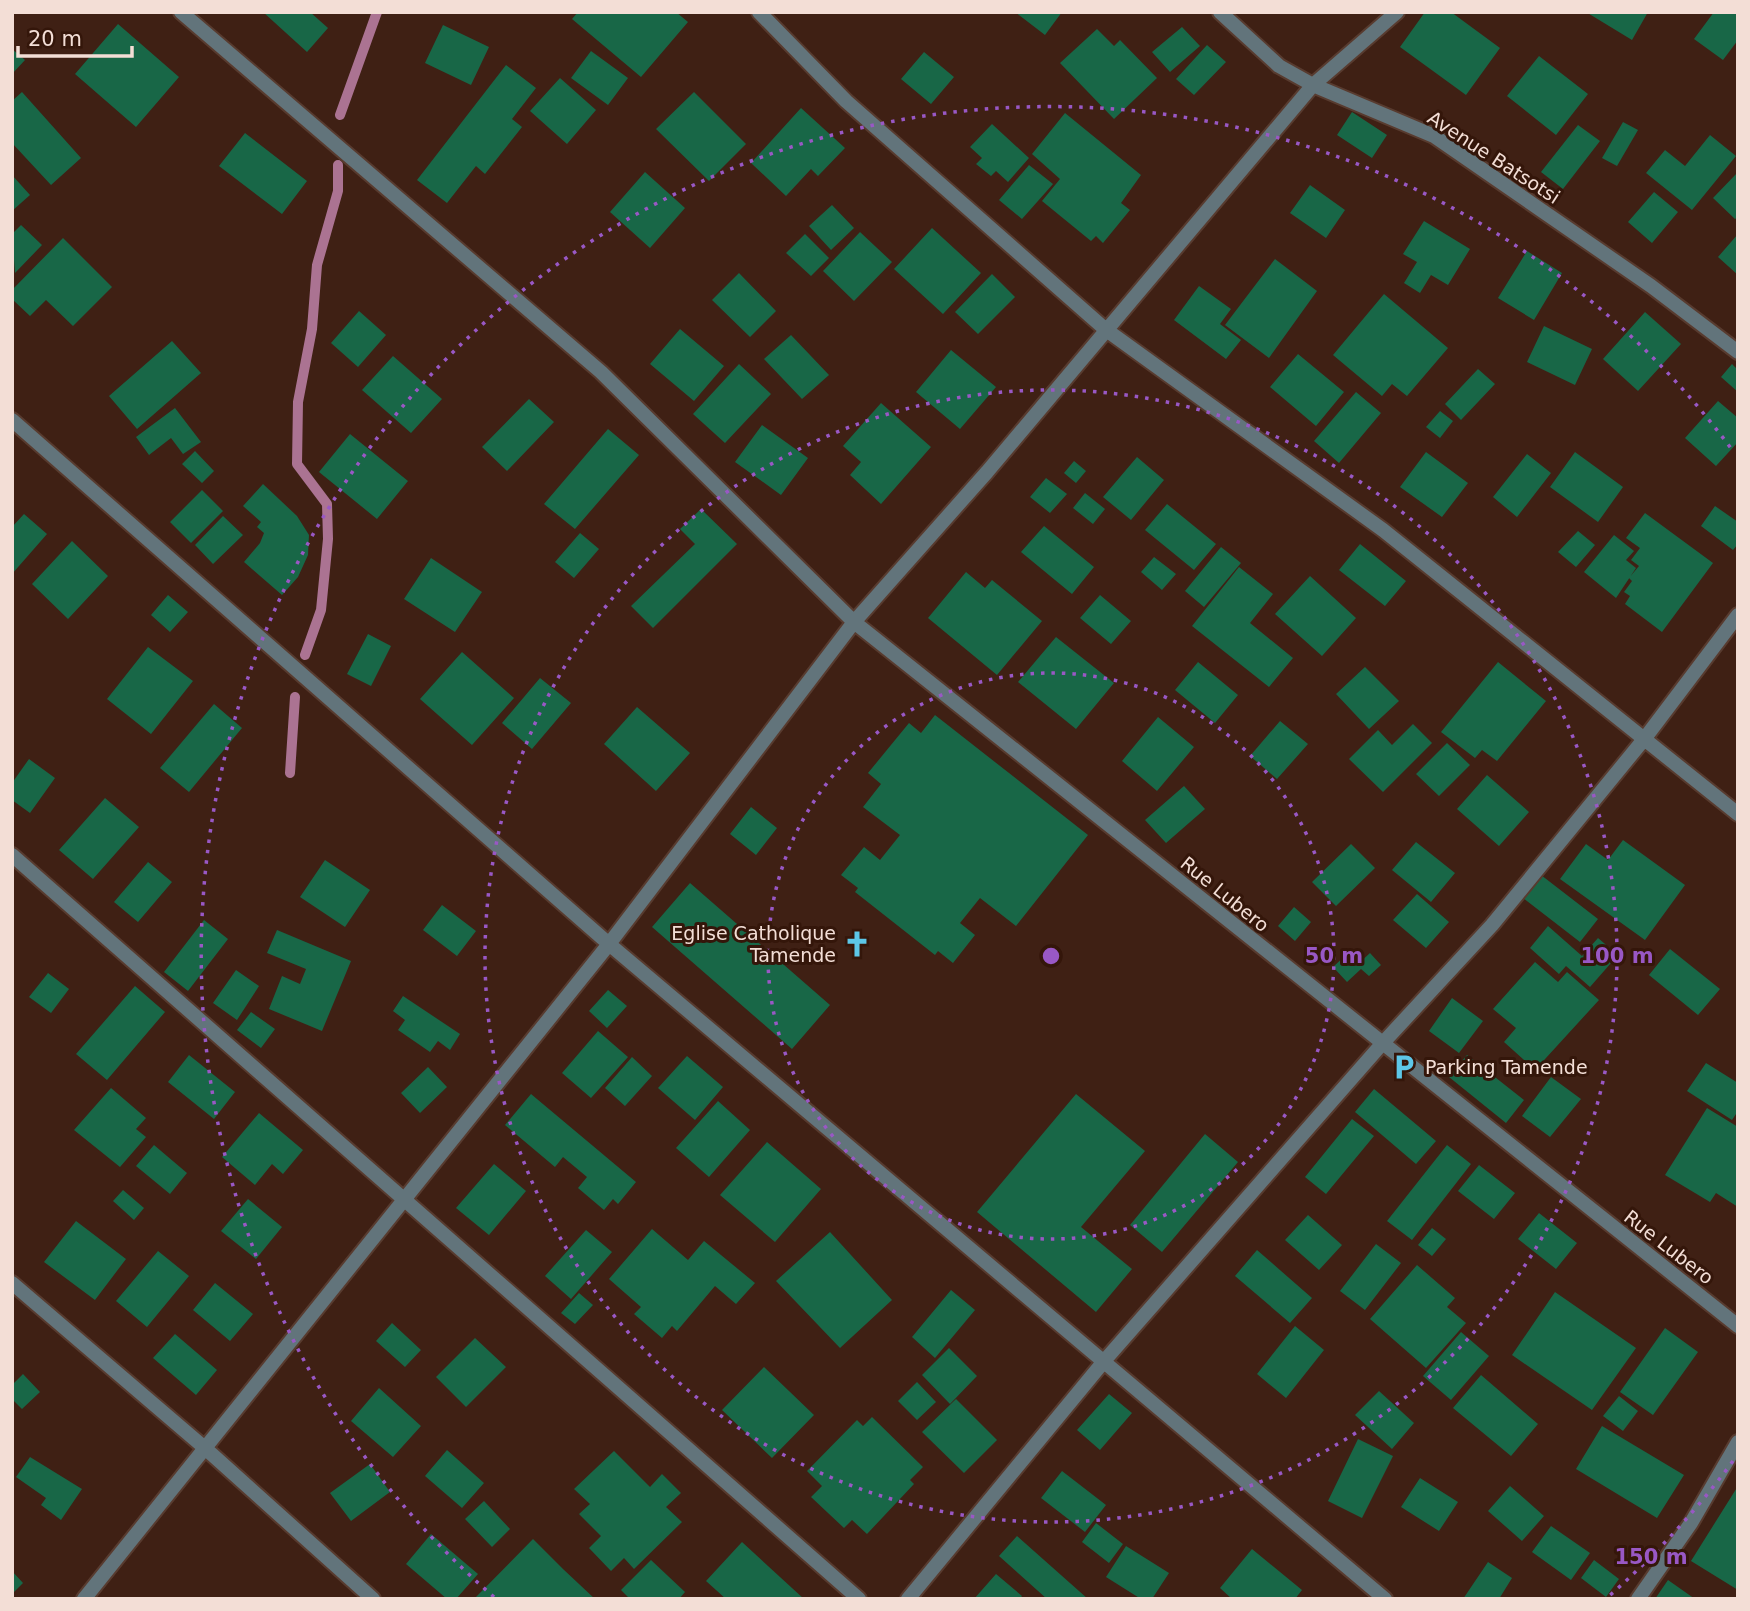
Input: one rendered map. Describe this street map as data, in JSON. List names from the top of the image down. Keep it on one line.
{"streets":{"street":["Avenue Batsotsi","Rue Lubero"]},"places":{"church":["Eglise Catholique Tamende"],"parking":["Parking Tamende"]},"scale_bar":"20 m","rings":["50 m","100 m","150 m"]}
